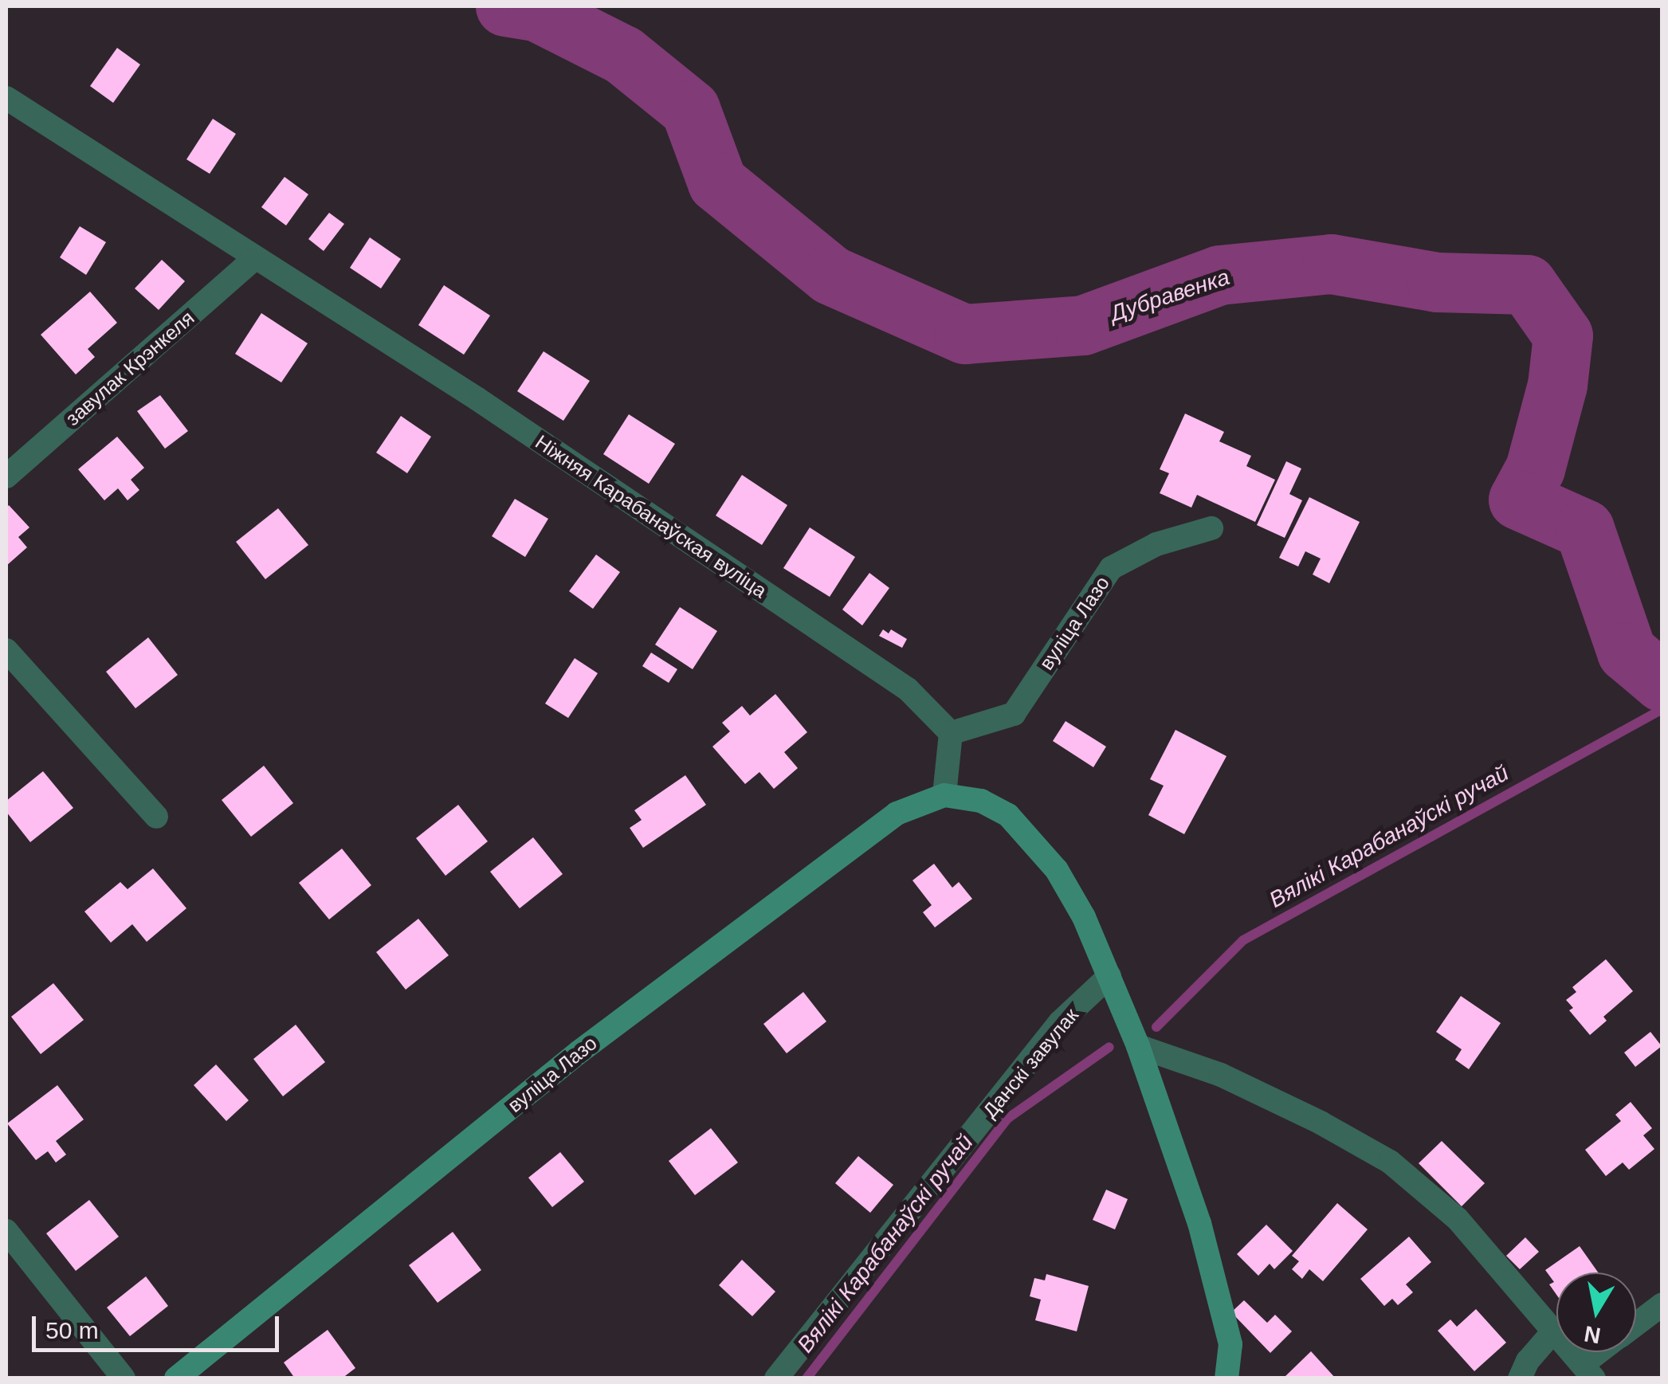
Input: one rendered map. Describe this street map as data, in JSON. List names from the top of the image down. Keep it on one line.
{"streets":{"main road":["вуліца Лазо"],"street":["завулак Крэнкеля","Ніжняя Карабанаўская вуліца","Данскі завулак"]},"crossings":[["завулак Крэнкеля","Ніжняя Карабанаўская вуліца"],["Ніжняя Карабанаўская вуліца","вуліца Лазо"]],"water":["Дубравенка","Вялікі Карабанаўскі ручай"],"scale_bar":"50 m","north":"bottom"}
